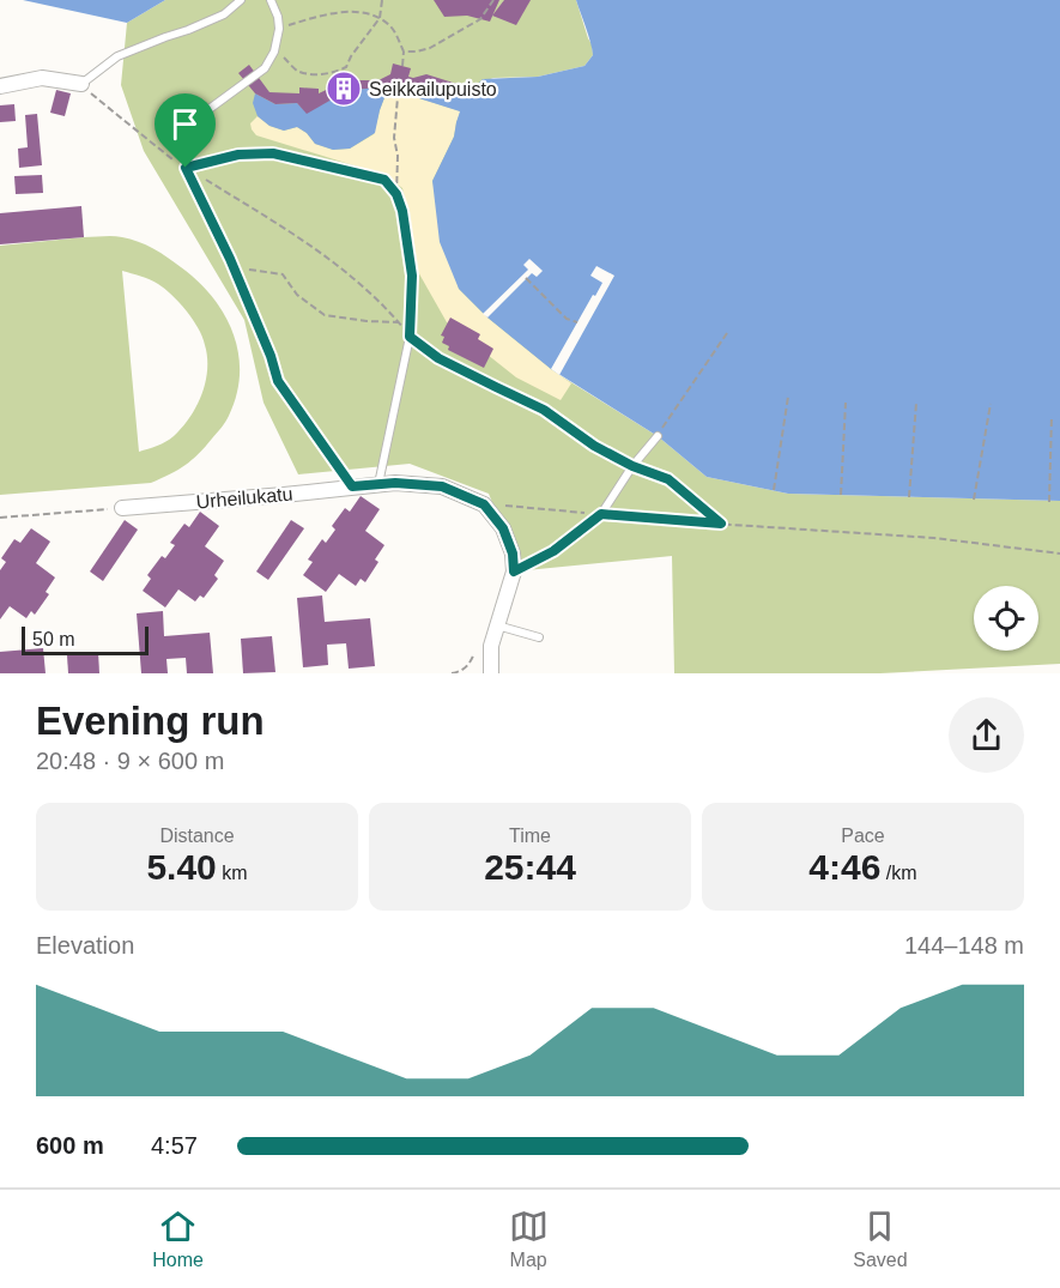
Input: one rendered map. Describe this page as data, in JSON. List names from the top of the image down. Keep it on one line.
{"streets":{"street":["Urheilukatu"]},"places":{"building":["Seikkailupuisto"]},"scale_bar":"50 m","page":{"scale":"50 m","heading":["Evening run","20:48 · 9 × 600 m"],"stats":[["Distance","5.40 km"],["Time","25:44"],["Pace","4:46 /km"]],"chart":["Elevation","144–148 m"],"list":[{"name":"600 m","note":"4:57"}],"tabs":["Home","Map","Saved"]}}
